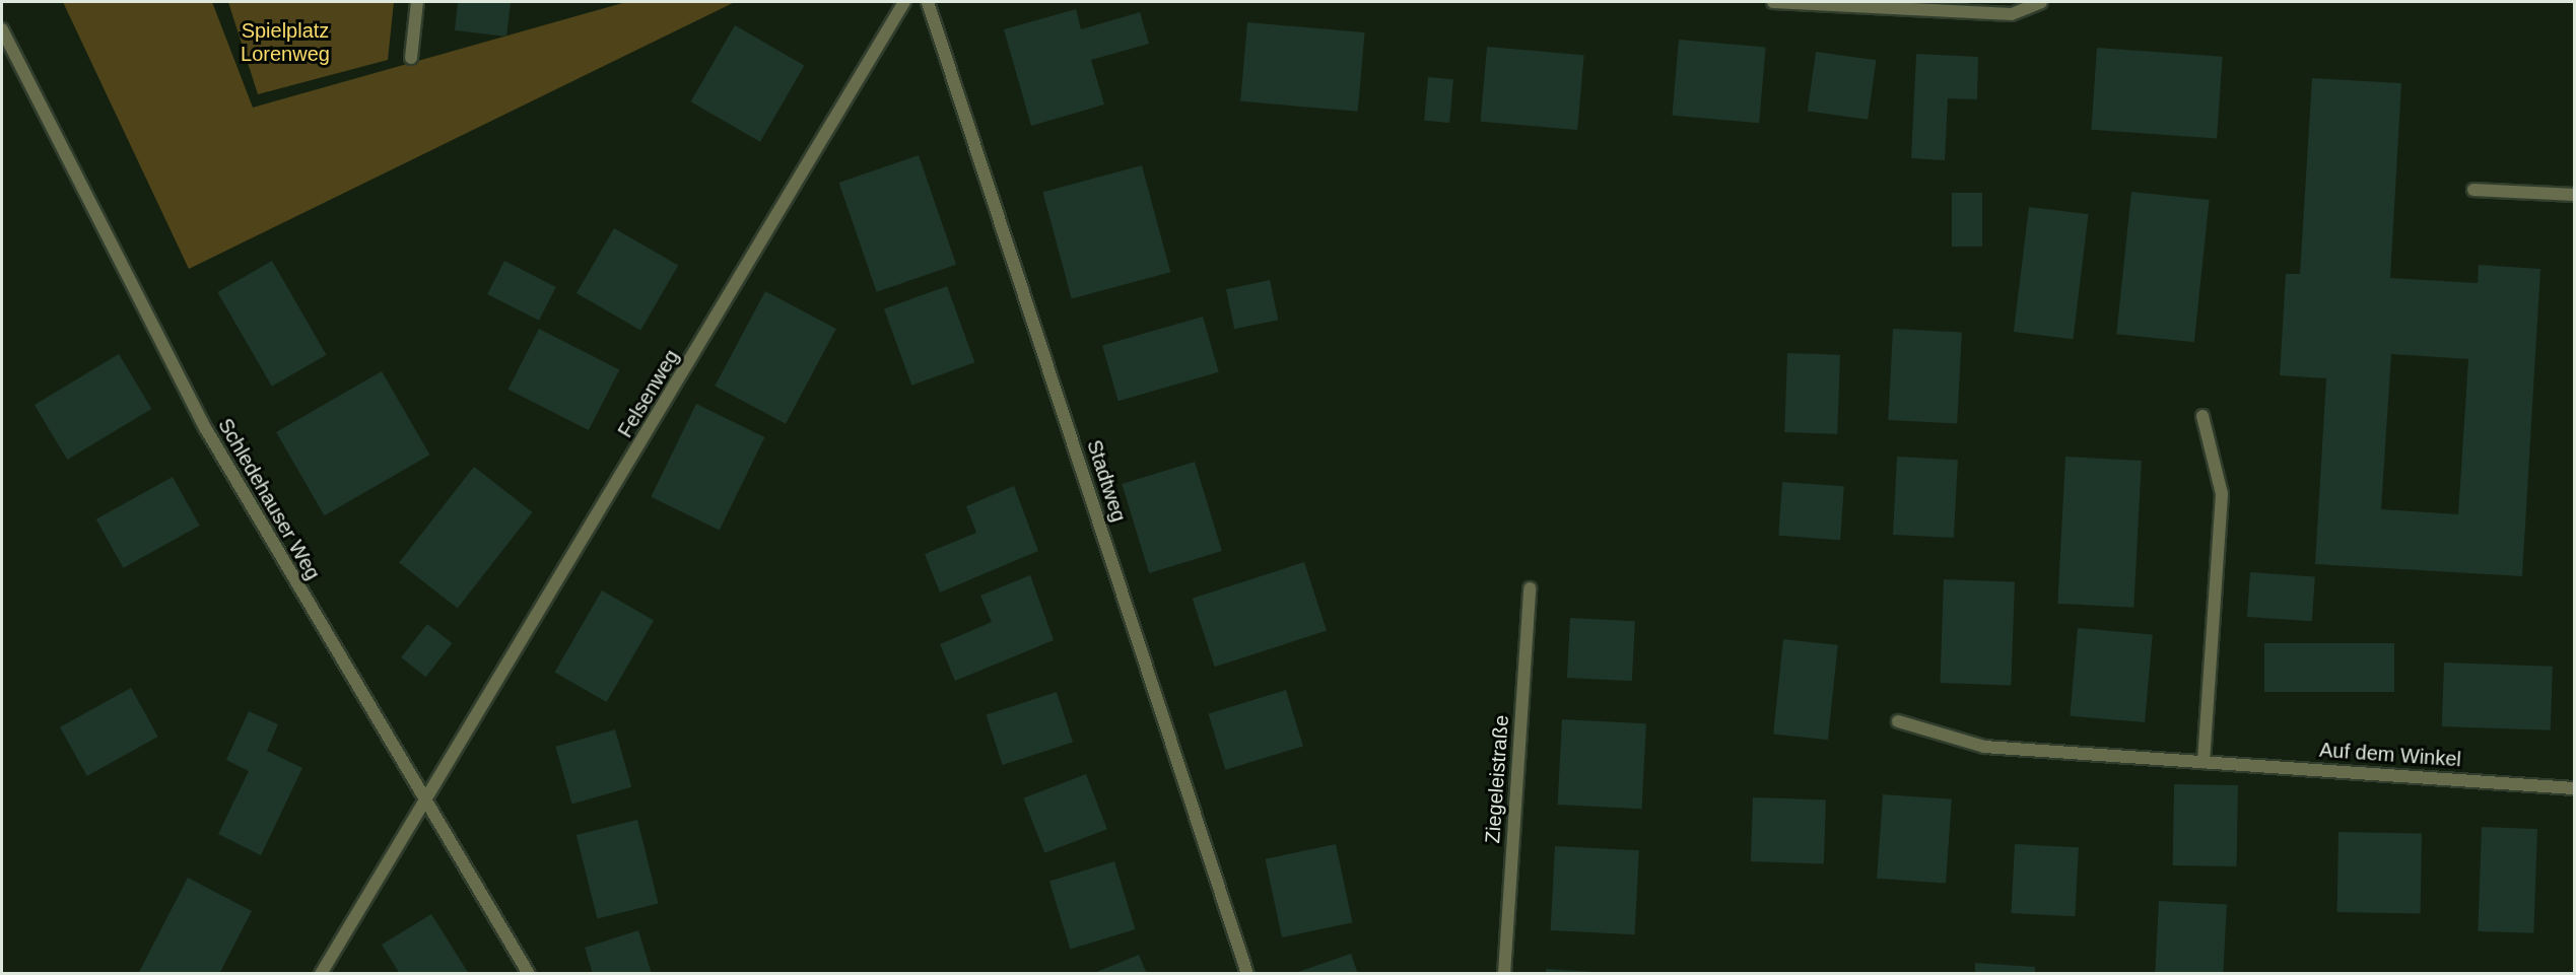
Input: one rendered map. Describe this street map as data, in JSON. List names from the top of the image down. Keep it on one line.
{"streets":{"street":["Felsenweg","Stadtweg","Schledehauser Weg","Auf dem Winkel","Ziegeleistraße"]},"crossings":[["Felsenweg","Schledehauser Weg"]],"parks":["Spielplatz Lorenweg"]}
